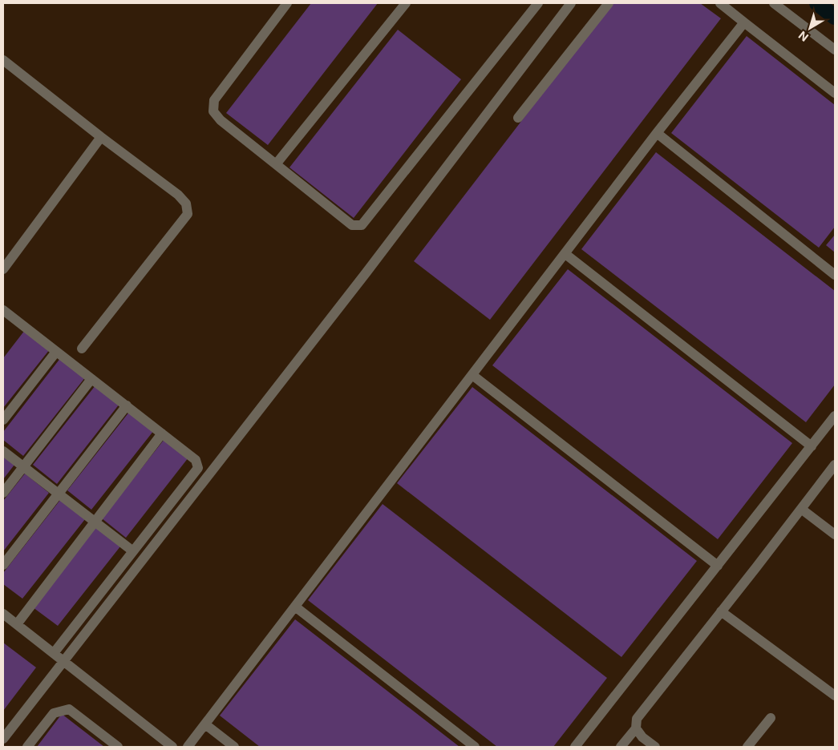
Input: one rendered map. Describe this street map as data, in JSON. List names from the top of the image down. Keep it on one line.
{"north":"bottom left"}
